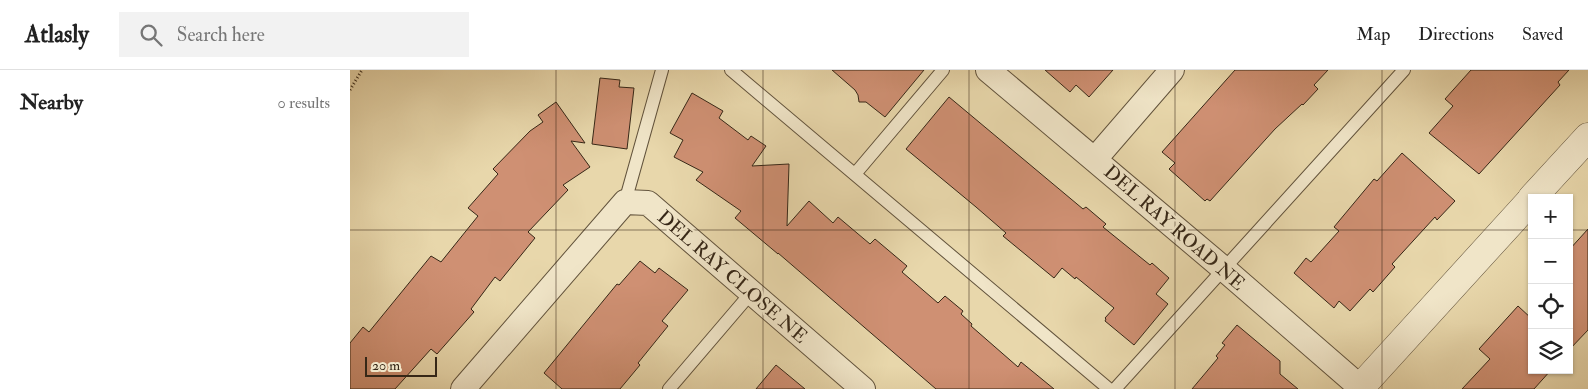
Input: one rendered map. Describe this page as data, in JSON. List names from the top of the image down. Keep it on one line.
{"streets":{"street":["DEL RAY ROAD NE","DEL RAY CLOSE NE"]},"scale_bar":"20 m","page":{"header":"Atlasly","search":"Search here","nav":["Map","Directions","Saved"],"heading":["Nearby","0 results"],"map_buttons":["+","−"],"scale":"20 m"}}
